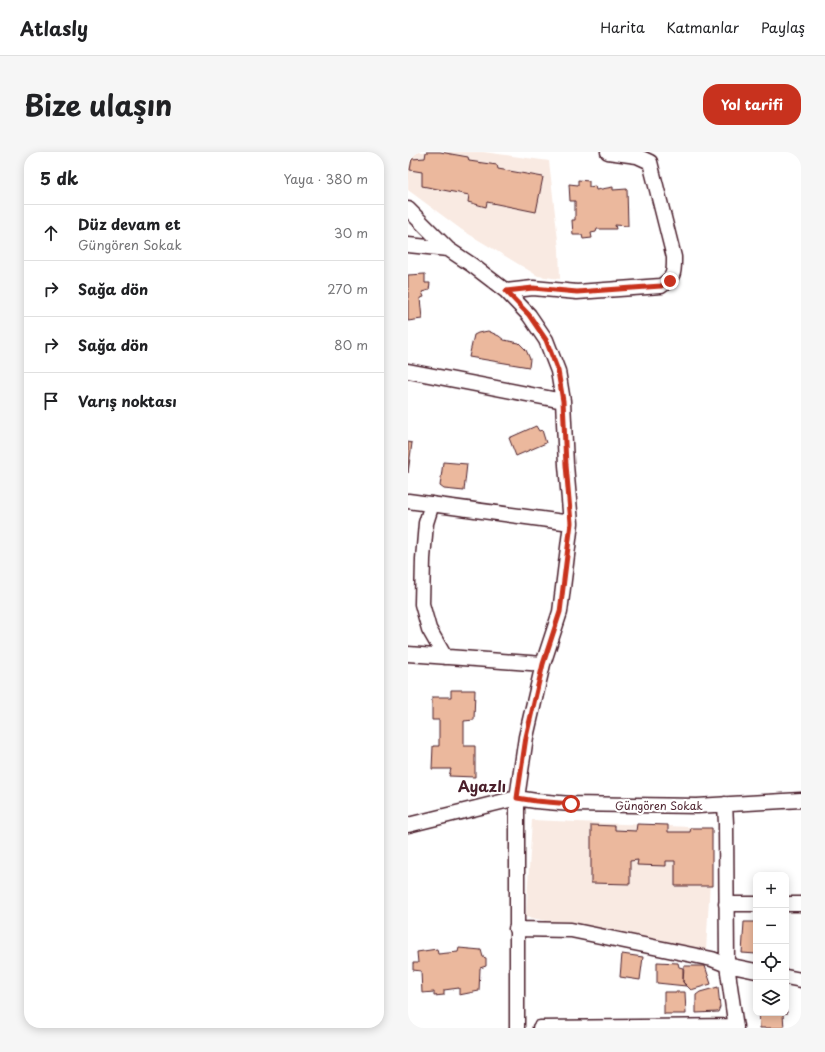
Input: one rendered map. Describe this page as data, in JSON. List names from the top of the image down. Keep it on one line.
{"streets":{"street":["Güngören Sokak"]},"districts":["Ayazlı"],"page":{"header":"Atlasly","nav":["Harita","Katmanlar","Paylaş"],"title":"Bize ulaşın","buttons":"Yol tarifi","heading":["5 dk","Yaya · 380 m"],"list":[["Düz devam et","Güngören Sokak","30 m"],["Sağa dön","270 m"],["Sağa dön","80 m"],"Varış noktası"],"map_buttons":["+","−"]}}
